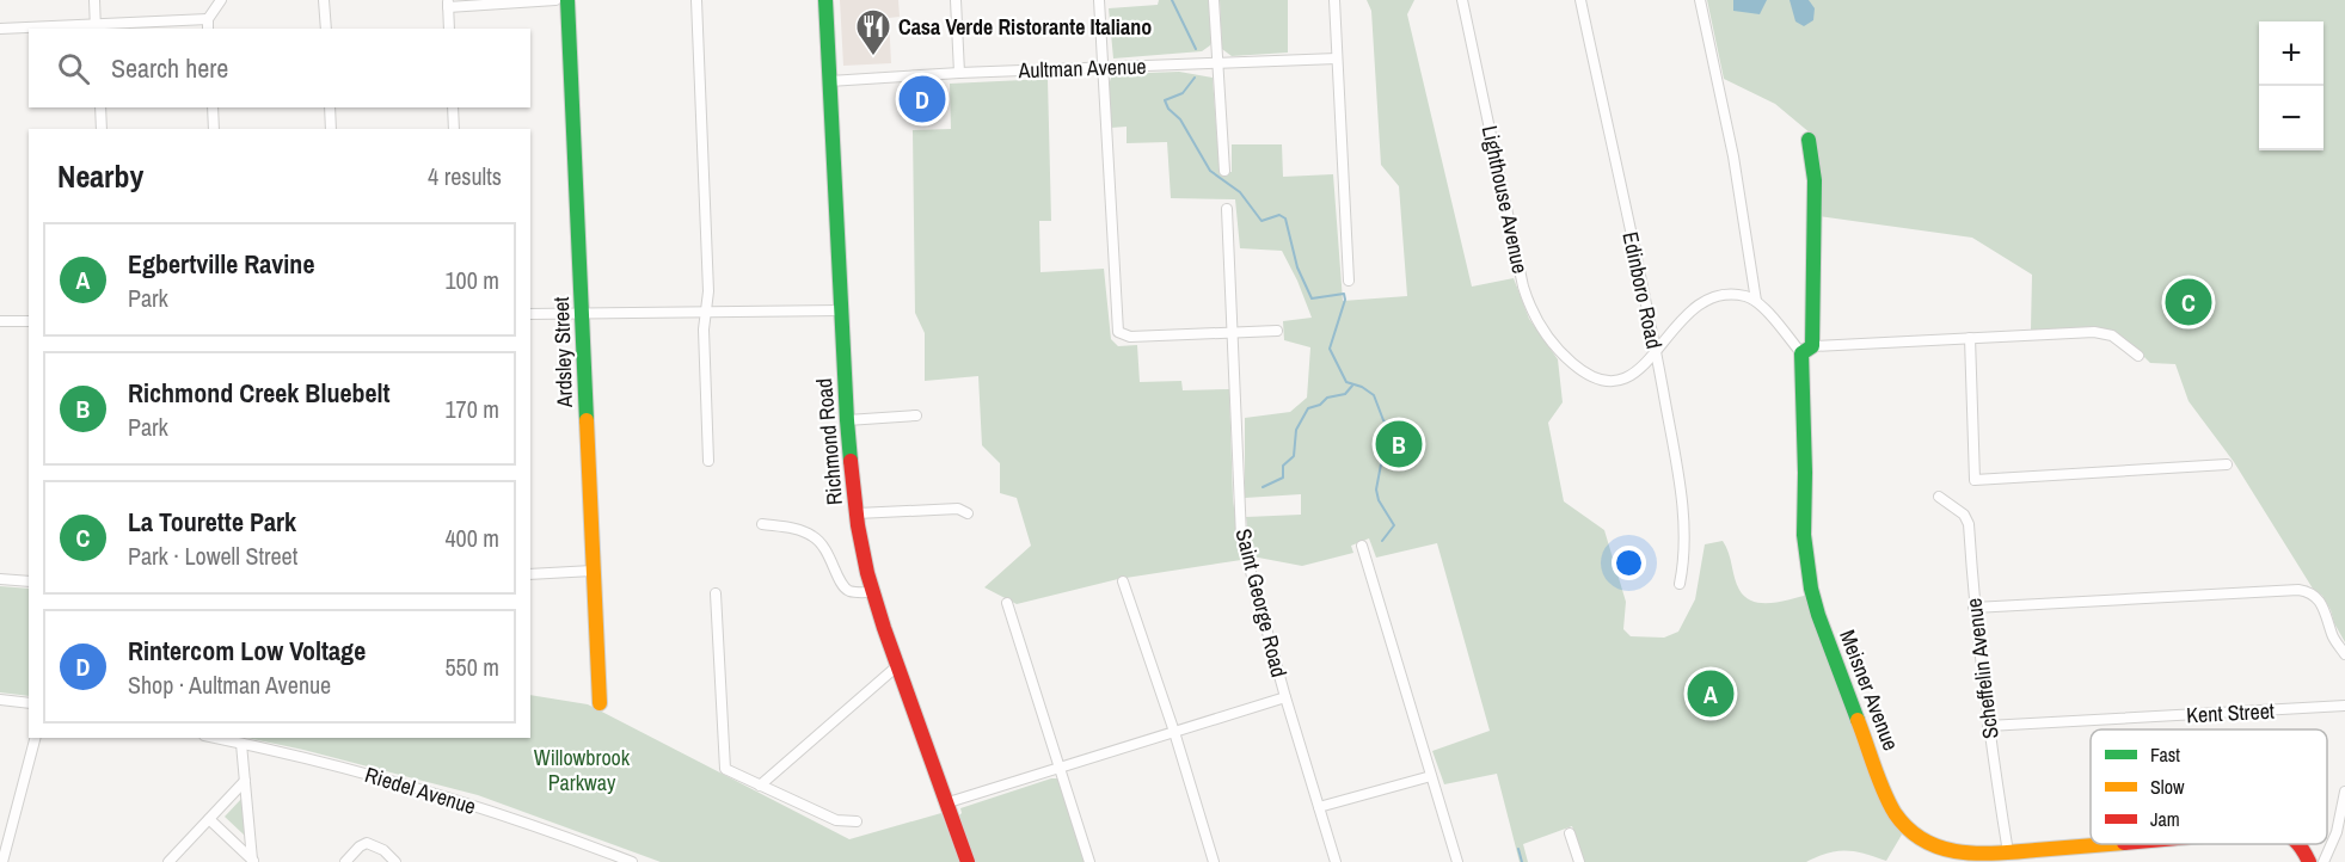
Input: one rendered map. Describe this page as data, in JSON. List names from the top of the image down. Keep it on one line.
{"streets":{"street":["Aultman Avenue","Lighthouse Avenue","Edinboro Road","Ardsley Street","Richmond Road","Saint George Road","Scheffelin Avenue","Meisner Avenue","Kent Street","Riedel Avenue"]},"crossings":[["Aultman Avenue","Richmond Road"],["Lighthouse Avenue","Edinboro Road"],["Scheffelin Avenue","Meisner Avenue"],["Scheffelin Avenue","Kent Street"]],"parks":["Willowbrook Parkway"],"places":{"restaurant":["Casa Verde Ristorante Italiano"]},"legend":["Fast","Slow","Jam"],"page":{"map_buttons":["+","−"],"search":"Search here","pins":["D","C","B","A"],"heading":["Nearby","4 results"],"list":[{"mark":"A","name":"Egbertville Ravine","note":"Park","value":"100 m"},{"mark":"B","name":"Richmond Creek Bluebelt","note":"Park","value":"170 m"},{"mark":"C","name":"La Tourette Park","note":"Park · Lowell Street","value":"400 m"},{"mark":"D","name":"Rintercom Low Voltage","note":"Shop · Aultman Avenue","value":"550 m"}]}}
